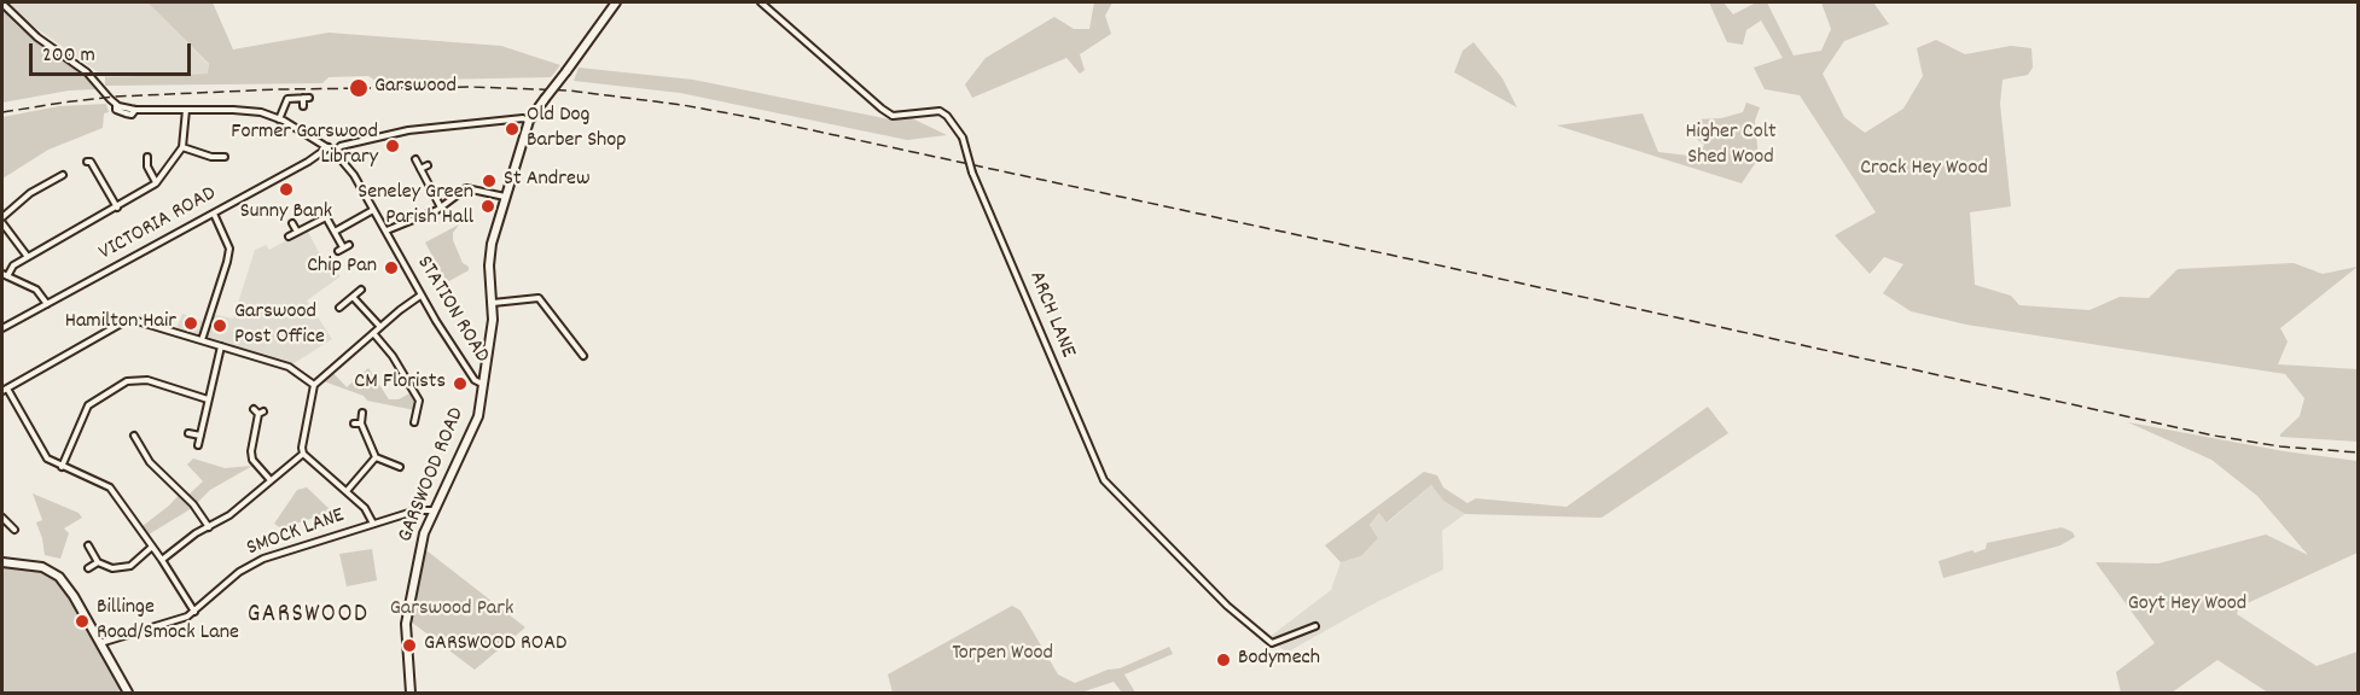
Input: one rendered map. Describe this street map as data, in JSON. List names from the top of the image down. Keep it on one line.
{"streets":{"street":["VICTORIA ROAD","STATION ROAD","ARCH LANE","GARSWOOD ROAD","SMOCK LANE"]},"crossings":[["VICTORIA ROAD","STATION ROAD"],["STATION ROAD","GARSWOOD ROAD"],["GARSWOOD ROAD","SMOCK LANE"]],"districts":["GARSWOOD"],"parks":["Higher Colt Shed Wood","Crock Hey Wood","Goyt Hey Wood","Garswood Park","Torpen Wood"],"places":["Garswood","Old Dog Barber Shop","Former Garswood Library","St Andrew","Sunny Bank","Seneley Green Parish Hall","Chip Pan","Hamilton Hair","Garswood Post Office","CM Florists","Billinge Road/Smock Lane","GARSWOOD ROAD","Bodymech"],"scale_bar":"200 m"}
